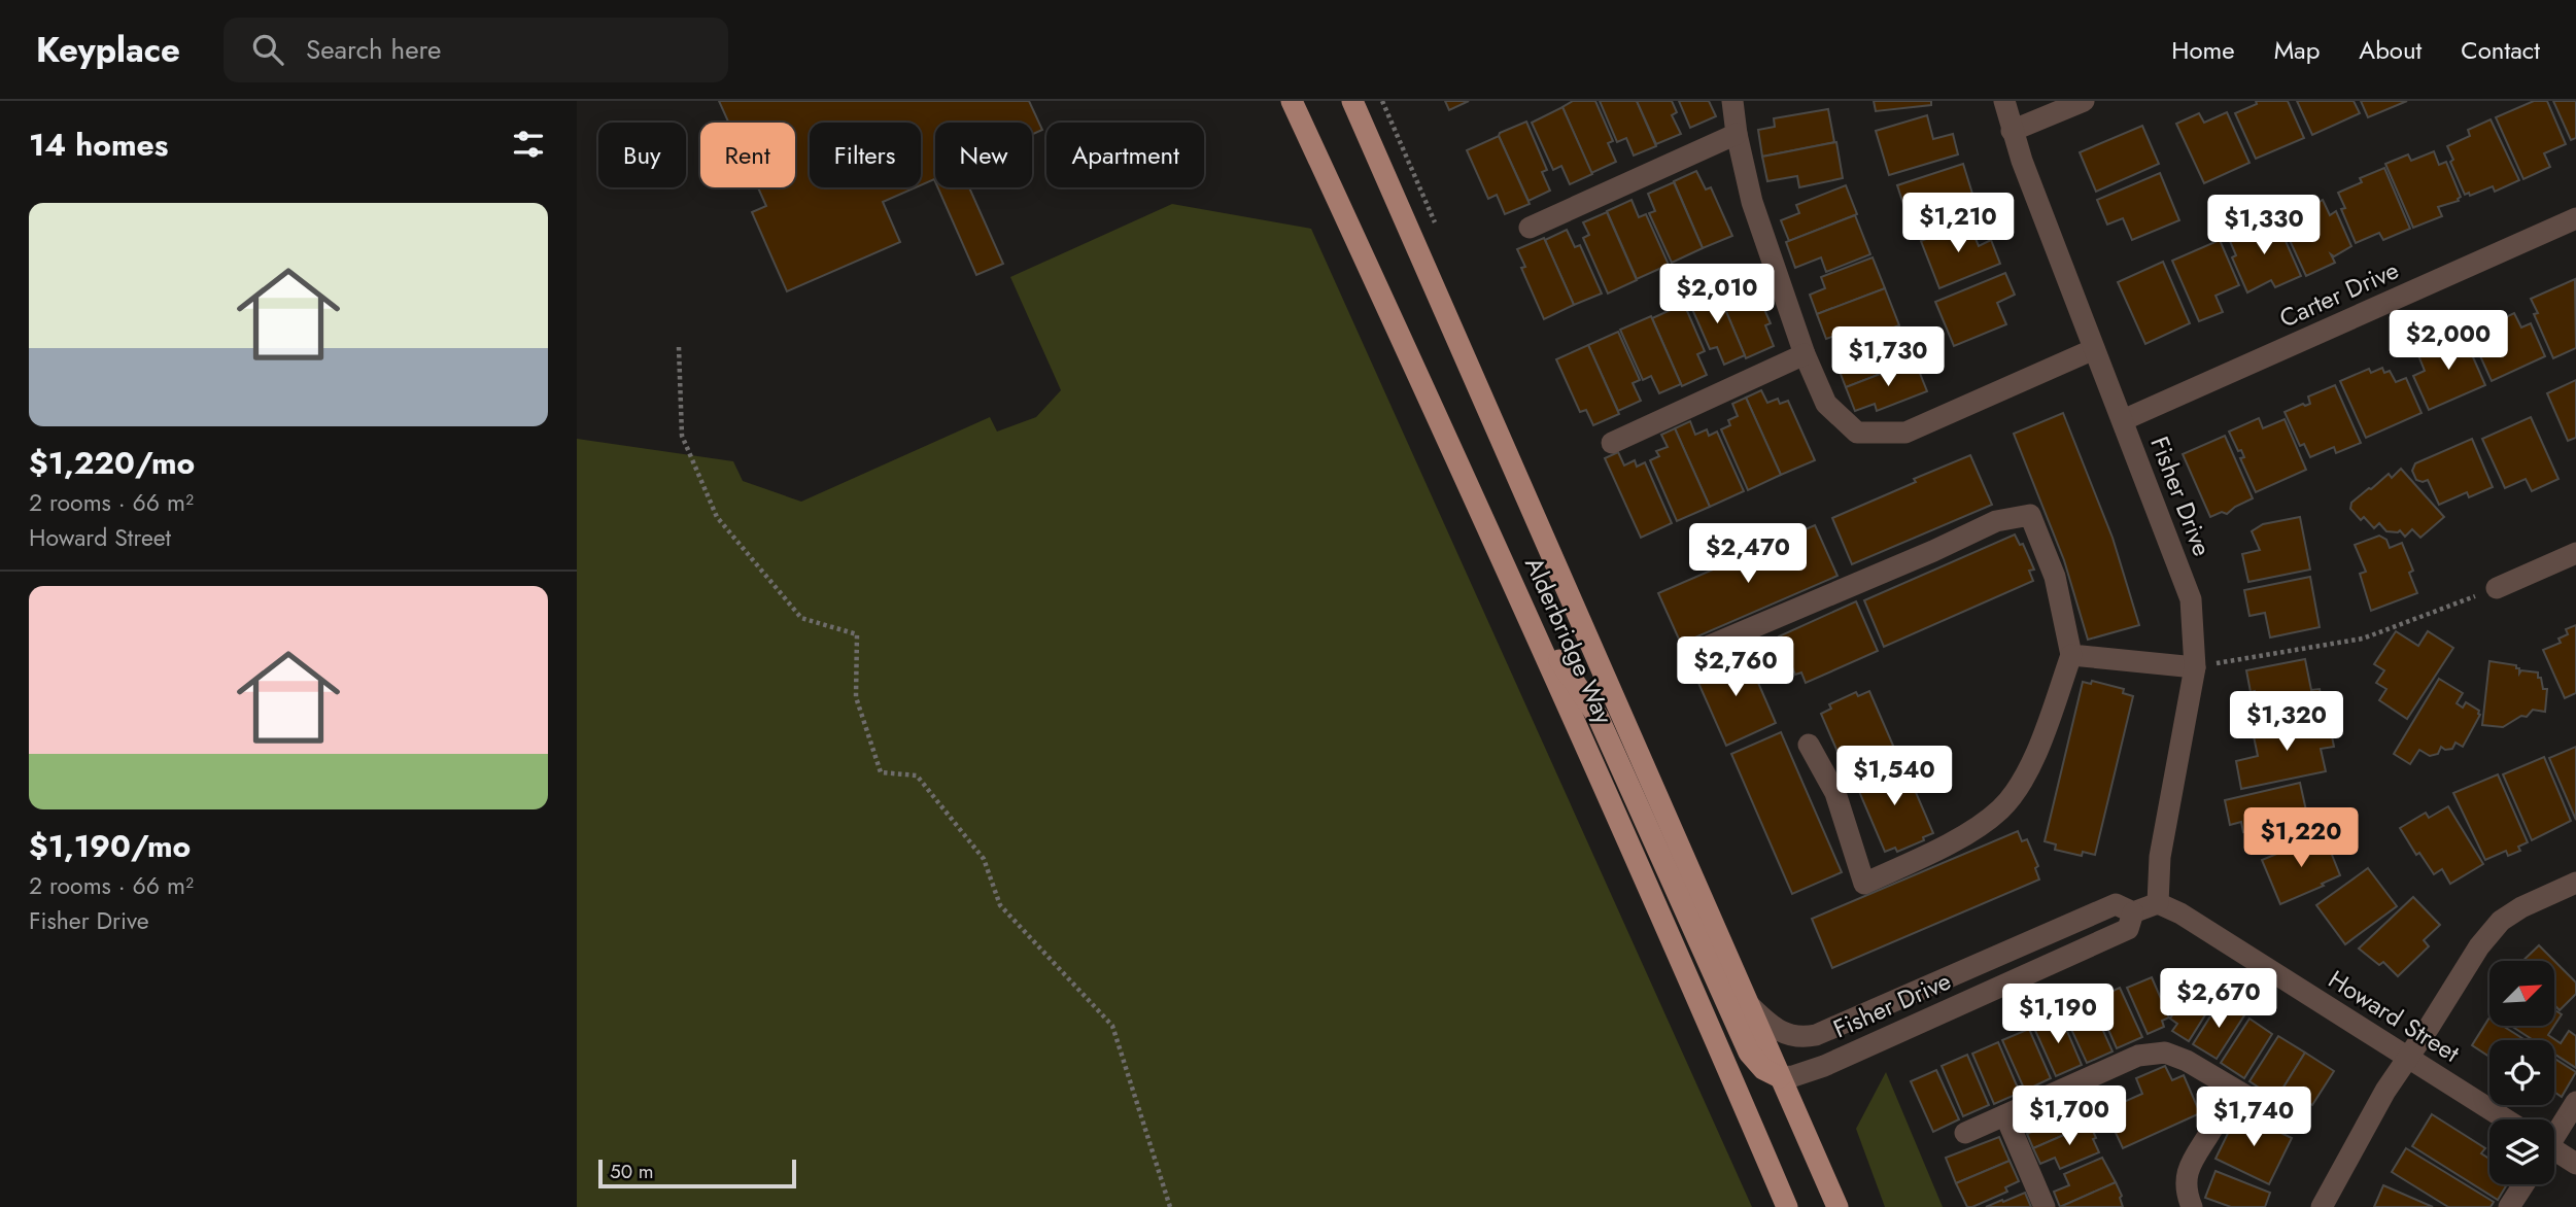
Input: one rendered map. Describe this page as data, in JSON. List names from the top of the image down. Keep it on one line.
{"streets":{"main road":["Alderbridge Way"],"street":["Carter Drive","Fisher Drive","Howard Street"]},"crossings":[["Carter Drive","Fisher Drive"],["Fisher Drive","Alderbridge Way"],["Fisher Drive","Howard Street"]],"scale_bar":"50 m","north":"top right","page":{"header":"Keyplace","search":"Search here","nav":["Home","Map","About","Contact"],"heading":"14 homes","chip":["Buy","Rent","Filters","New","Apartment"],"list":[{"name":"$1,220/mo","note":"2 rooms · 66 m² · Howard Street"},{"name":"$1,190/mo","note":"2 rooms · 66 m² · Fisher Drive"}],"price":["$1,210","$1,330","$2,010","$2,000","$1,730","$2,470","$2,760","$1,320","$1,540","$1,220","$2,670","$1,190","$1,700","$1,740"],"scale":"50 m"}}
